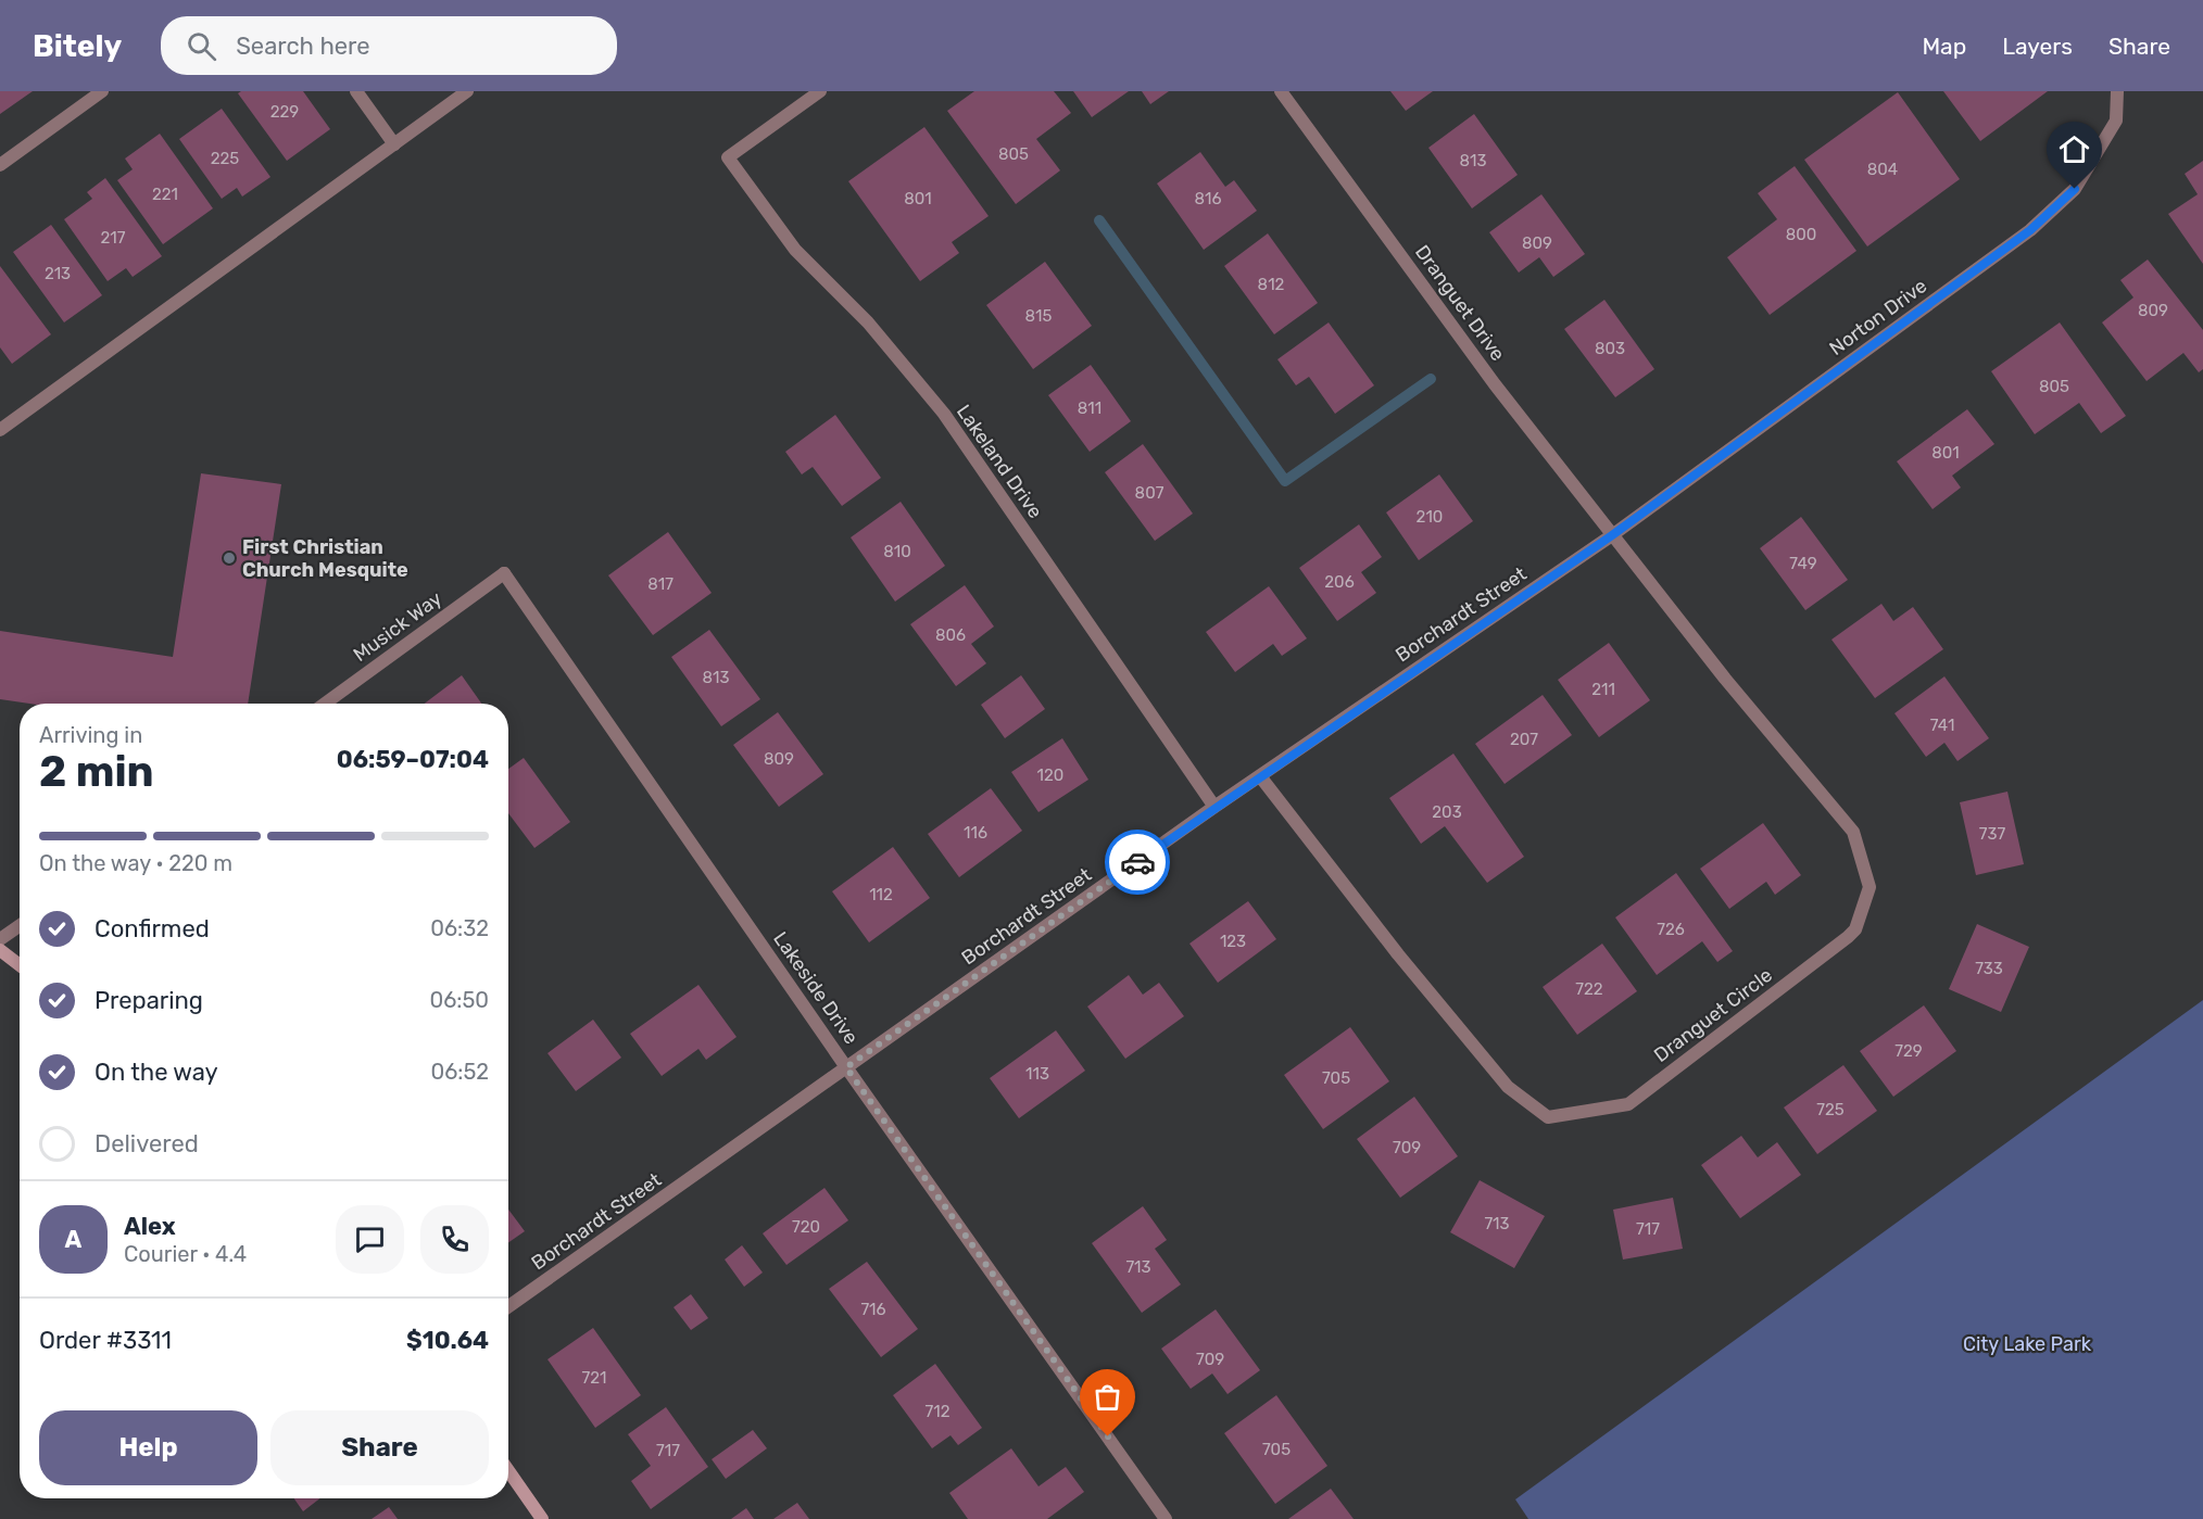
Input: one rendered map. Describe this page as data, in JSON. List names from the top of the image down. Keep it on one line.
{"streets":{"street":["Dranguet Drive","Norton Drive","Lakeland Drive","Borchardt Street","Musick Way","Lakeside Drive","Dranguet Circle"]},"crossings":[["Dranguet Drive","Norton Drive"],["Dranguet Drive","Borchardt Street"],["Dranguet Drive","Dranguet Circle"],["Norton Drive","Borchardt Street"],["Norton Drive","Dranguet Circle"],["Lakeland Drive","Borchardt Street"],["Borchardt Street","Lakeside Drive"],["Borchardt Street","Dranguet Circle"],["Musick Way","Lakeside Drive"]],"parks":["City Lake Park"],"places":["First Christian Church Mesquite"],"house_numbers":["229","805","225","813","804","221","801","816","800","217","809","213","812","809","815","803","805","811","801","807","210","810","749","206","817","806","813","211","741","207","809","120","203","116","737","112","726","123","733","722","729","113","705","725","709","713","720","717","713","716","709","721","712","705","717"],"page":{"header":"Bitely","search":"Search here","nav":["Map","Layers","Share"],"heading":["2 min","Arriving in","06:59–07:04"],"panel":["Alex","Courier · 4.4","Order #3311","$10.64"],"bar":"On the way · 220 m","list":[["Confirmed","06:32"],["Preparing","06:50"],["On the way","06:52"],"Delivered"],"round":"A","buttons":["Help","Share"]}}
